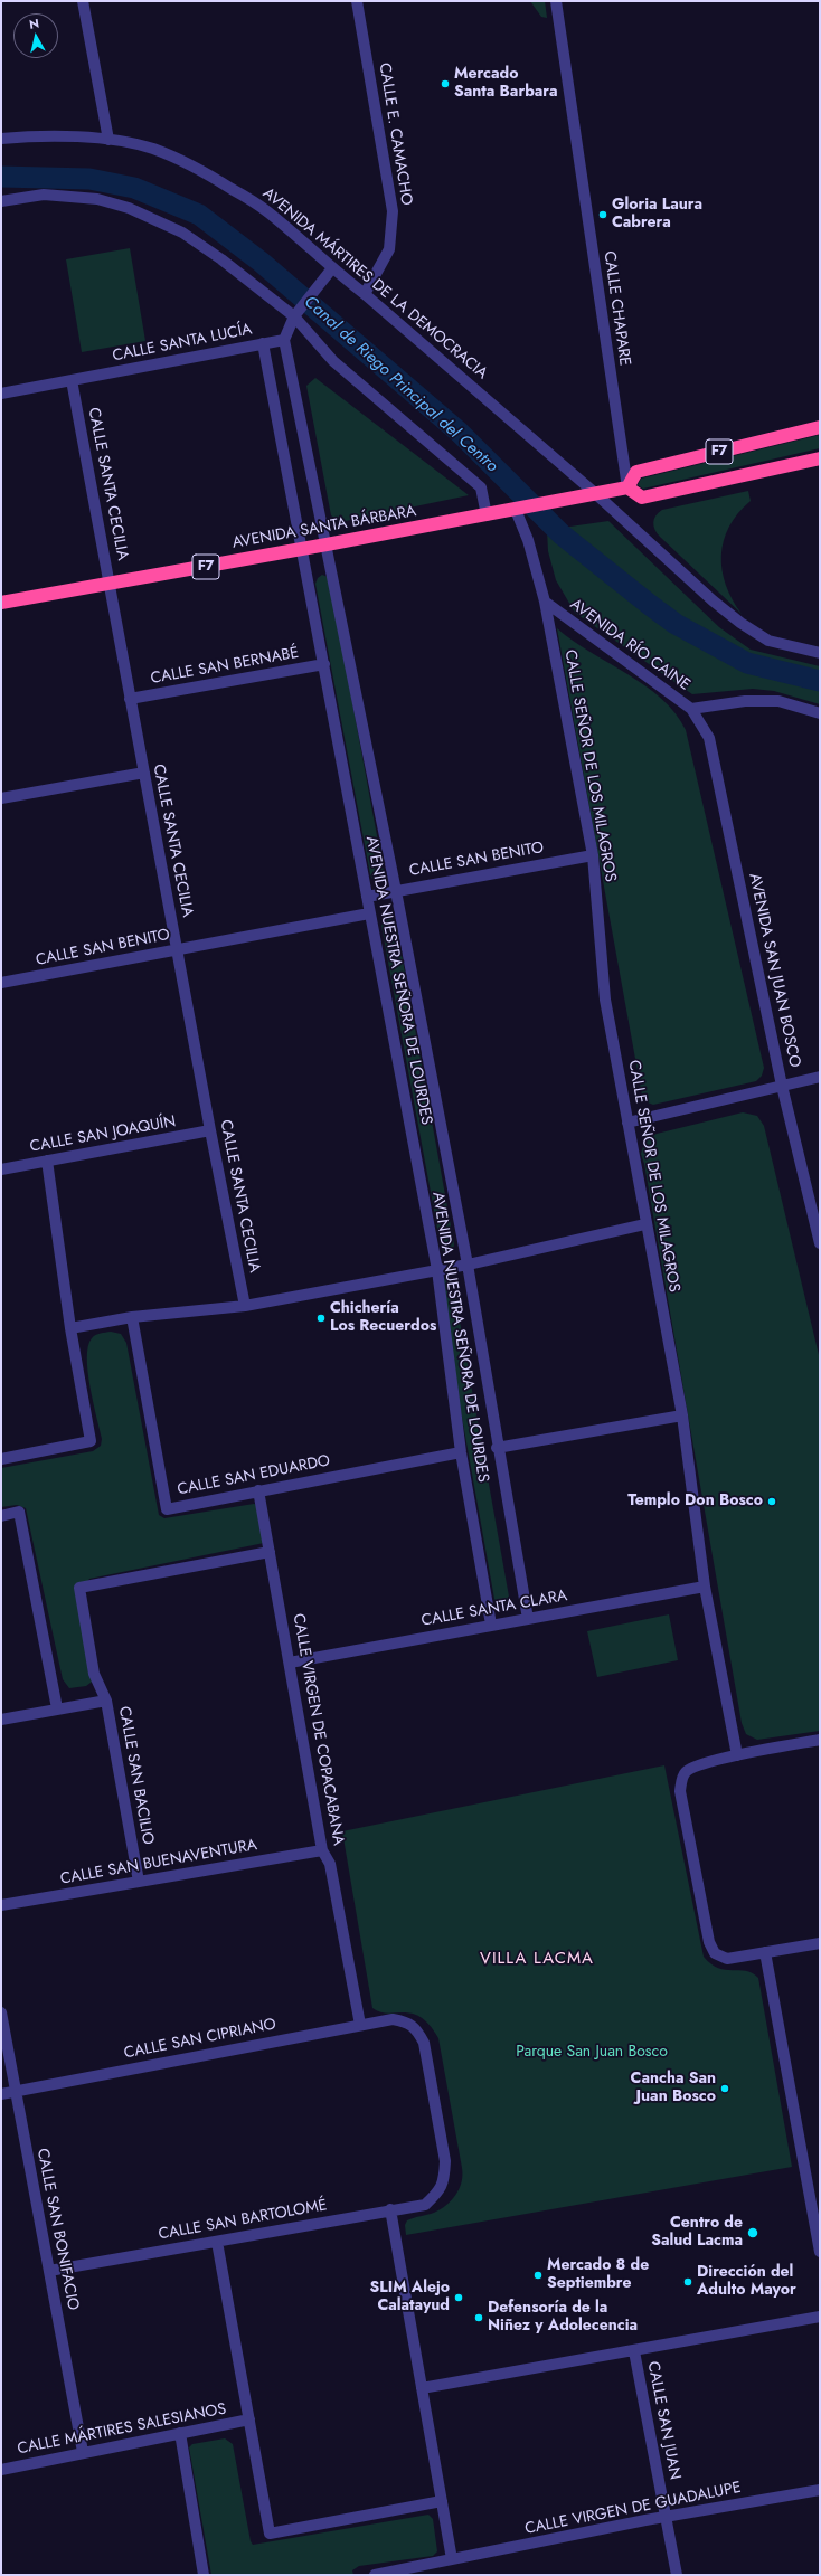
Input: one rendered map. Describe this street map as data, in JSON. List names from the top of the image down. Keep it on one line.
{"streets":{"highway":["F7","AVENIDA SANTA BÁRBARA"],"street":["CALLE E. CAMACHO","AVENIDA MÁRTIRES DE LA DEMOCRACIA","CALLE CHAPARE","CALLE SANTA LUCÍA","CALLE SANTA CECILIA","AVENIDA RÍO CAINE","CALLE SAN BERNABÉ","CALLE SEÑOR DE LOS MILAGROS","CALLE SAN BENITO","AVENIDA SAN JUAN BOSCO","AVENIDA NUESTRA SEÑORA DE LOURDES","CALLE SAN JOAQUÍN","CALLE SAN EDUARDO","CALLE SANTA CLARA","CALLE VIRGEN DE COPACABANA","CALLE SAN BACILIO","CALLE SAN BUENAVENTURA","CALLE SAN CIPRIANO","CALLE SAN BARTOLOMÉ","CALLE SAN BONIFACIO","CALLE SAN JUAN","CALLE MÁRTIRES SALESIANOS","CALLE VIRGEN DE GUADALUPE"]},"crossings":[["CALLE E. CAMACHO","AVENIDA MÁRTIRES DE LA DEMOCRACIA"],["AVENIDA MÁRTIRES DE LA DEMOCRACIA","AVENIDA SANTA BÁRBARA"],["CALLE CHAPARE","F7"],["CALLE CHAPARE","AVENIDA SANTA BÁRBARA"],["CALLE SANTA LUCÍA","CALLE SANTA CECILIA"],["CALLE SANTA LUCÍA","AVENIDA NUESTRA SEÑORA DE LOURDES"],["F7","AVENIDA SANTA BÁRBARA"],["CALLE SANTA CECILIA","AVENIDA SANTA BÁRBARA"],["CALLE SANTA CECILIA","CALLE SAN BERNABÉ"],["CALLE SANTA CECILIA","CALLE SAN BENITO"],["CALLE SANTA CECILIA","CALLE SAN JOAQUÍN"],["AVENIDA SANTA BÁRBARA","AVENIDA RÍO CAINE"],["AVENIDA SANTA BÁRBARA","AVENIDA NUESTRA SEÑORA DE LOURDES"],["AVENIDA RÍO CAINE","CALLE SEÑOR DE LOS MILAGROS"],["AVENIDA RÍO CAINE","AVENIDA SAN JUAN BOSCO"],["CALLE SAN BERNABÉ","AVENIDA NUESTRA SEÑORA DE LOURDES"],["CALLE SEÑOR DE LOS MILAGROS","CALLE SAN BENITO"],["CALLE SEÑOR DE LOS MILAGROS","CALLE SANTA CLARA"],["CALLE SAN BENITO","AVENIDA NUESTRA SEÑORA DE LOURDES"],["AVENIDA NUESTRA SEÑORA DE LOURDES","CALLE SAN EDUARDO"],["AVENIDA NUESTRA SEÑORA DE LOURDES","CALLE SANTA CLARA"],["CALLE SAN EDUARDO","CALLE VIRGEN DE COPACABANA"],["CALLE SANTA CLARA","CALLE VIRGEN DE COPACABANA"],["CALLE VIRGEN DE COPACABANA","CALLE SAN BACILIO"],["CALLE VIRGEN DE COPACABANA","CALLE SAN BUENAVENTURA"],["CALLE VIRGEN DE COPACABANA","CALLE SAN CIPRIANO"],["CALLE SAN BACILIO","CALLE SAN BUENAVENTURA"],["CALLE SAN CIPRIANO","CALLE SAN BARTOLOMÉ"],["CALLE SAN CIPRIANO","CALLE SAN BONIFACIO"],["CALLE SAN BARTOLOMÉ","CALLE SAN BONIFACIO"],["CALLE SAN BONIFACIO","CALLE MÁRTIRES SALESIANOS"],["CALLE SAN JUAN","CALLE VIRGEN DE GUADALUPE"]],"districts":["VILLA LACMA"],"water":["Canal de Riego Principal del Centro"],"parks":["Parque San Juan Bosco"],"places":["Mercado Santa Barbara","Gloria Laura Cabrera","Chichería Los Recuerdos","Templo Don Bosco","Cancha San Juan Bosco","Centro de Salud Lacma","Mercado 8 de Septiembre","Dirección del Adulto Mayor","SLIM Alejo Calatayud","Defensoría de la Niñez y Adolecencia"],"north":"top"}
